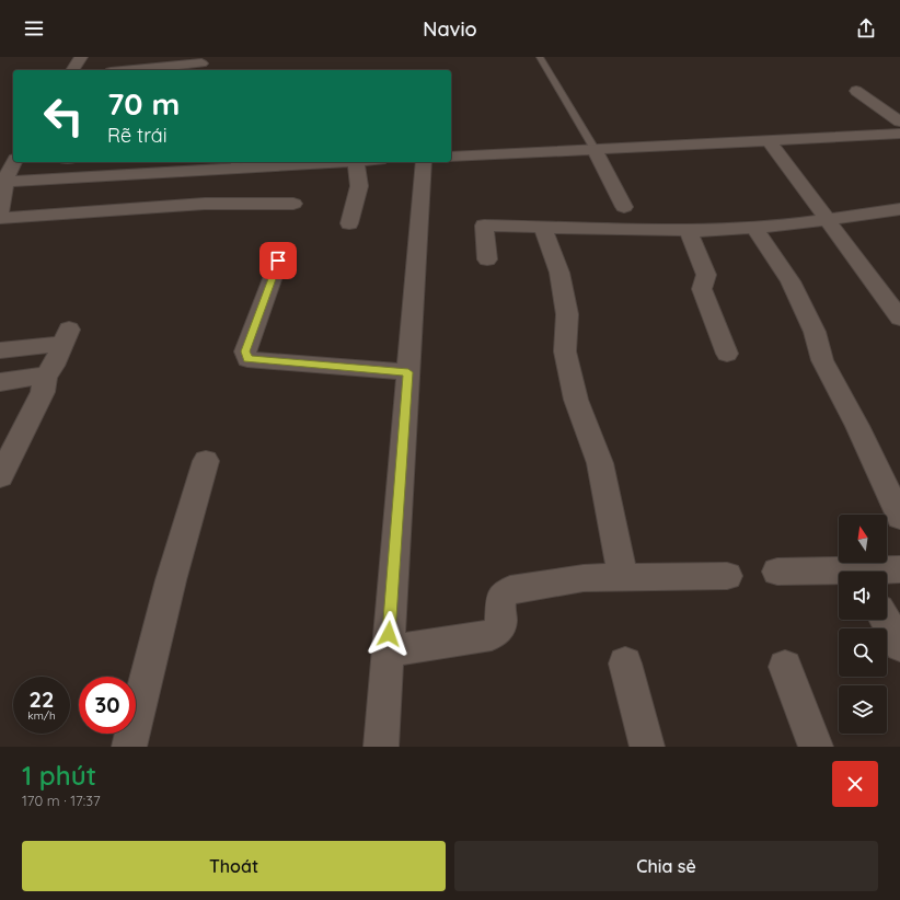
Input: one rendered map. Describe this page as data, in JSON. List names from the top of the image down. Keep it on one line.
{"north":"top","page":{"header":"Navio","turn":["70 m","Rẽ trái"],"speed":"22 km/h","limit":"30","heading":["1 phút","170 m · 17:37"],"buttons":["Thoát","Chia sẻ"]}}
